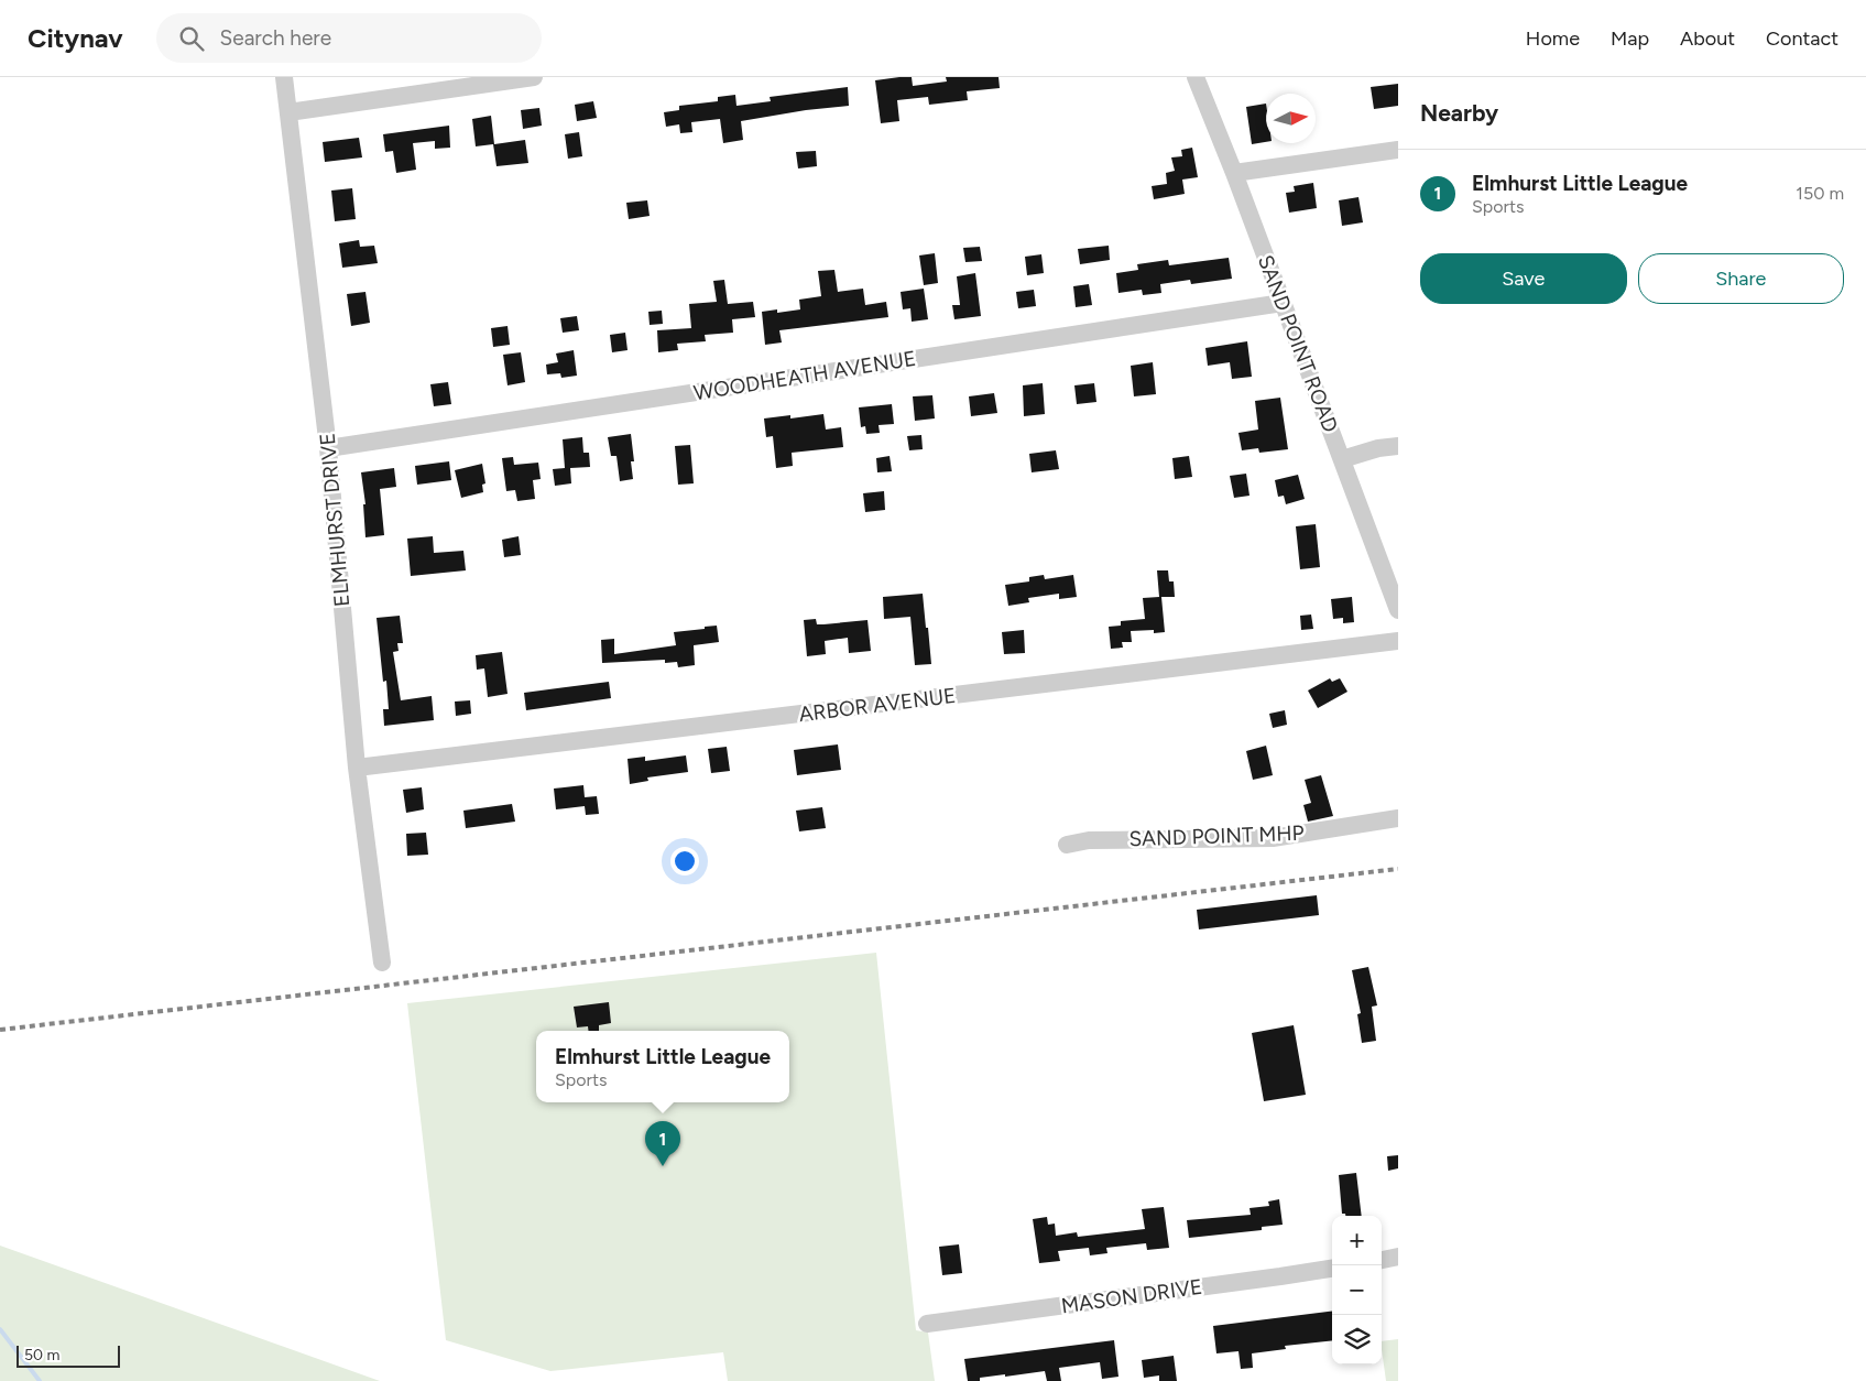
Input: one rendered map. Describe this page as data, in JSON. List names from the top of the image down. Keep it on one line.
{"streets":{"street":["SAND POINT ROAD","WOODHEATH AVENUE","ELMHURST DRIVE","ARBOR AVENUE","SAND POINT MHP","MASON DRIVE"]},"crossings":[["SAND POINT ROAD","WOODHEATH AVENUE"],["WOODHEATH AVENUE","ELMHURST DRIVE"],["ELMHURST DRIVE","ARBOR AVENUE"]],"scale_bar":"50 m","north":"right","page":{"header":"Citynav","search":"Search here","nav":["Home","Map","About","Contact"],"heading":"Nearby","list":[{"mark":"1","name":"Elmhurst Little League","note":"Sports","value":"150 m"}],"buttons":["Save","Share"],"popup":["Elmhurst Little League","Sports"],"pins":"1","map_buttons":["+","−"],"scale":"50 m"}}
